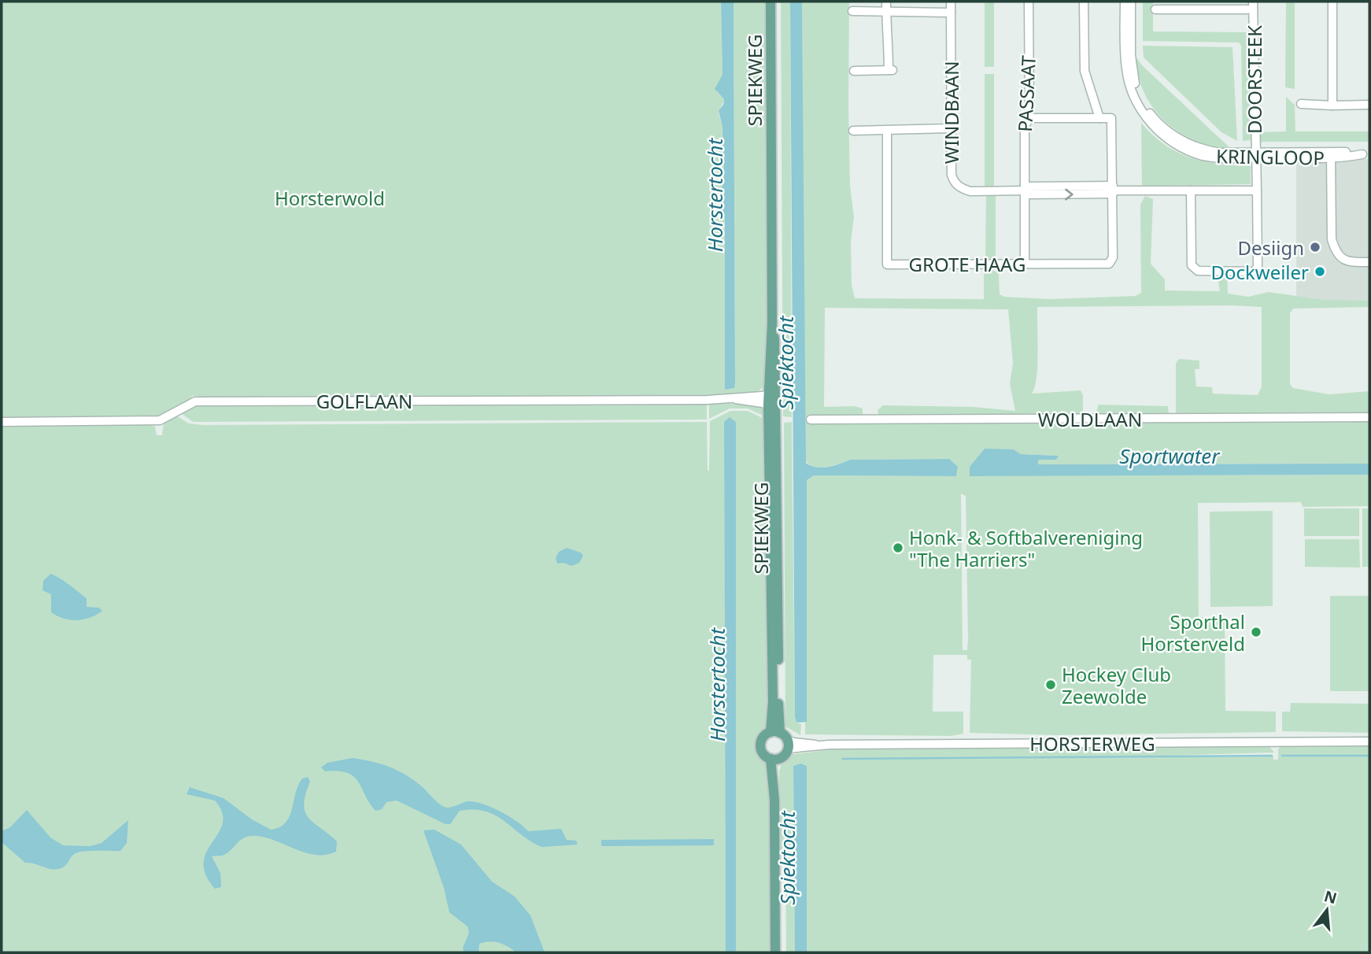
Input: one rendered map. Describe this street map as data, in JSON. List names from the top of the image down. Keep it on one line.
{"streets":{"main road":["SPIEKWEG"],"street":["DOORSTEEK","PASSAAT","WINDBAAN","KRINGLOOP","GROTE HAAG","GOLFLAAN","WOLDLAAN","HORSTERWEG"]},"crossings":[["DOORSTEEK","KRINGLOOP"],["SPIEKWEG","GOLFLAAN"],["SPIEKWEG","HORSTERWEG"],["PASSAAT","WINDBAAN"],["PASSAAT","GROTE HAAG"],["WINDBAAN","GROTE HAAG"]],"water":["Horstertocht","Spiektocht","Sportwater"],"parks":["Horsterwold"],"places":["Desiign","Dockweiler","Honk- & Softbalvereniging \"The Harriers\"","Sporthal Horsterveld","Hockey Club Zeewolde"],"north":"top"}
